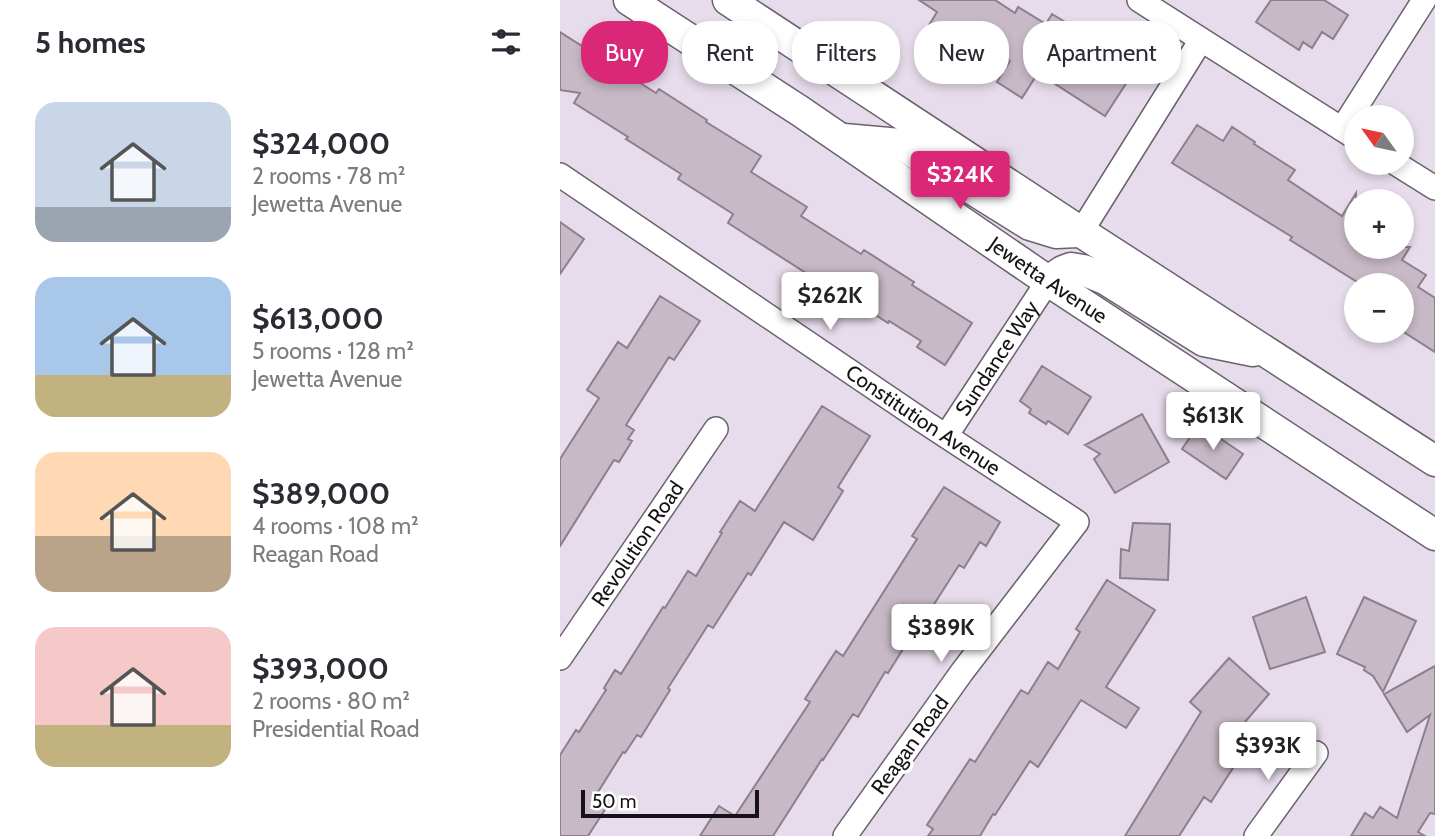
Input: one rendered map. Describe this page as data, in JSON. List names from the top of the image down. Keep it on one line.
{"streets":{"street":["Jewetta Avenue","Sundance Way","Constitution Avenue","Revolution Road","Reagan Road"]},"crossings":[["Jewetta Avenue","Sundance Way"],["Sundance Way","Constitution Avenue"],["Constitution Avenue","Reagan Road"]],"scale_bar":"50 m","north":"top left","page":{"heading":"5 homes","chip":["Buy","Rent","Filters","New","Apartment"],"list":[{"name":"$324,000","note":"2 rooms · 78 m² · Jewetta Avenue"},{"name":"$613,000","note":"5 rooms · 128 m² · Jewetta Avenue"},{"name":"$389,000","note":"4 rooms · 108 m² · Reagan Road"},{"name":"$393,000","note":"2 rooms · 80 m² · Presidential Road"}],"map_buttons":["+","−"],"price":["$324K","$262K","$613K","$389K","$393K"],"scale":"50 m"}}
